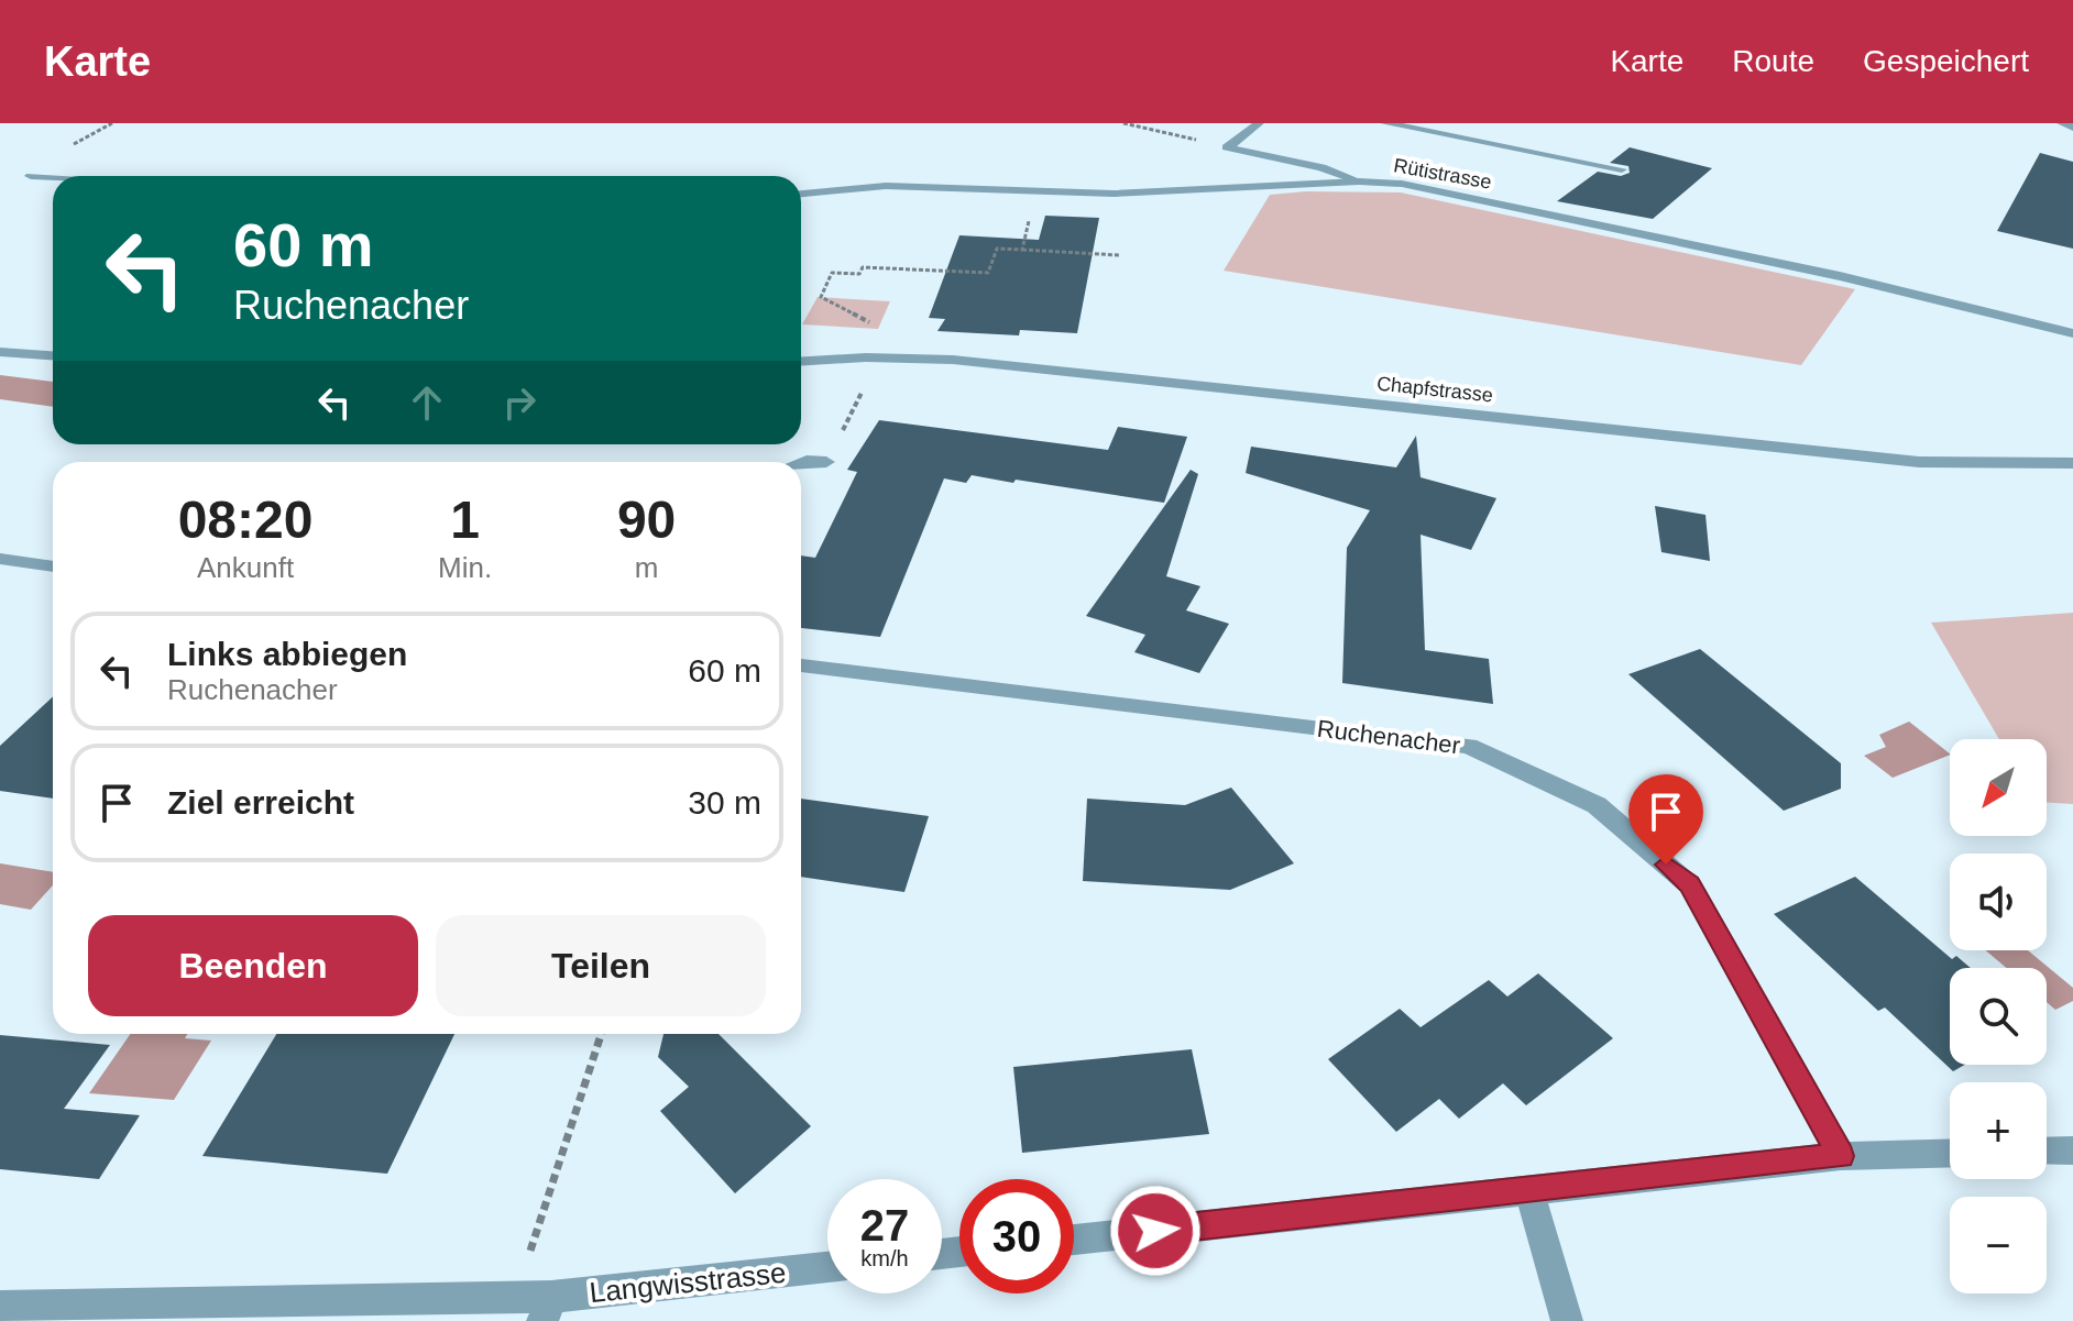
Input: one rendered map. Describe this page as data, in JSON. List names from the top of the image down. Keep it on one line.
{"streets":{"street":["Rütistrasse","Chapfstrasse","Ruchenacher","Langwisstrasse"]},"north":"bottom left","page":{"header":"Karte","nav":["Karte","Route","Gespeichert"],"turn":["60 m","Ruchenacher"],"eta":["08:20","Ankunft","1","Min.","90","m"],"list":[{"name":"Links abbiegen","note":"Ruchenacher","value":"60 m"},{"name":"Ziel erreicht","value":"30 m"}],"map_buttons":["+","−"],"buttons":["Beenden","Teilen"],"speed":"27 km/h","limit":"30"}}
